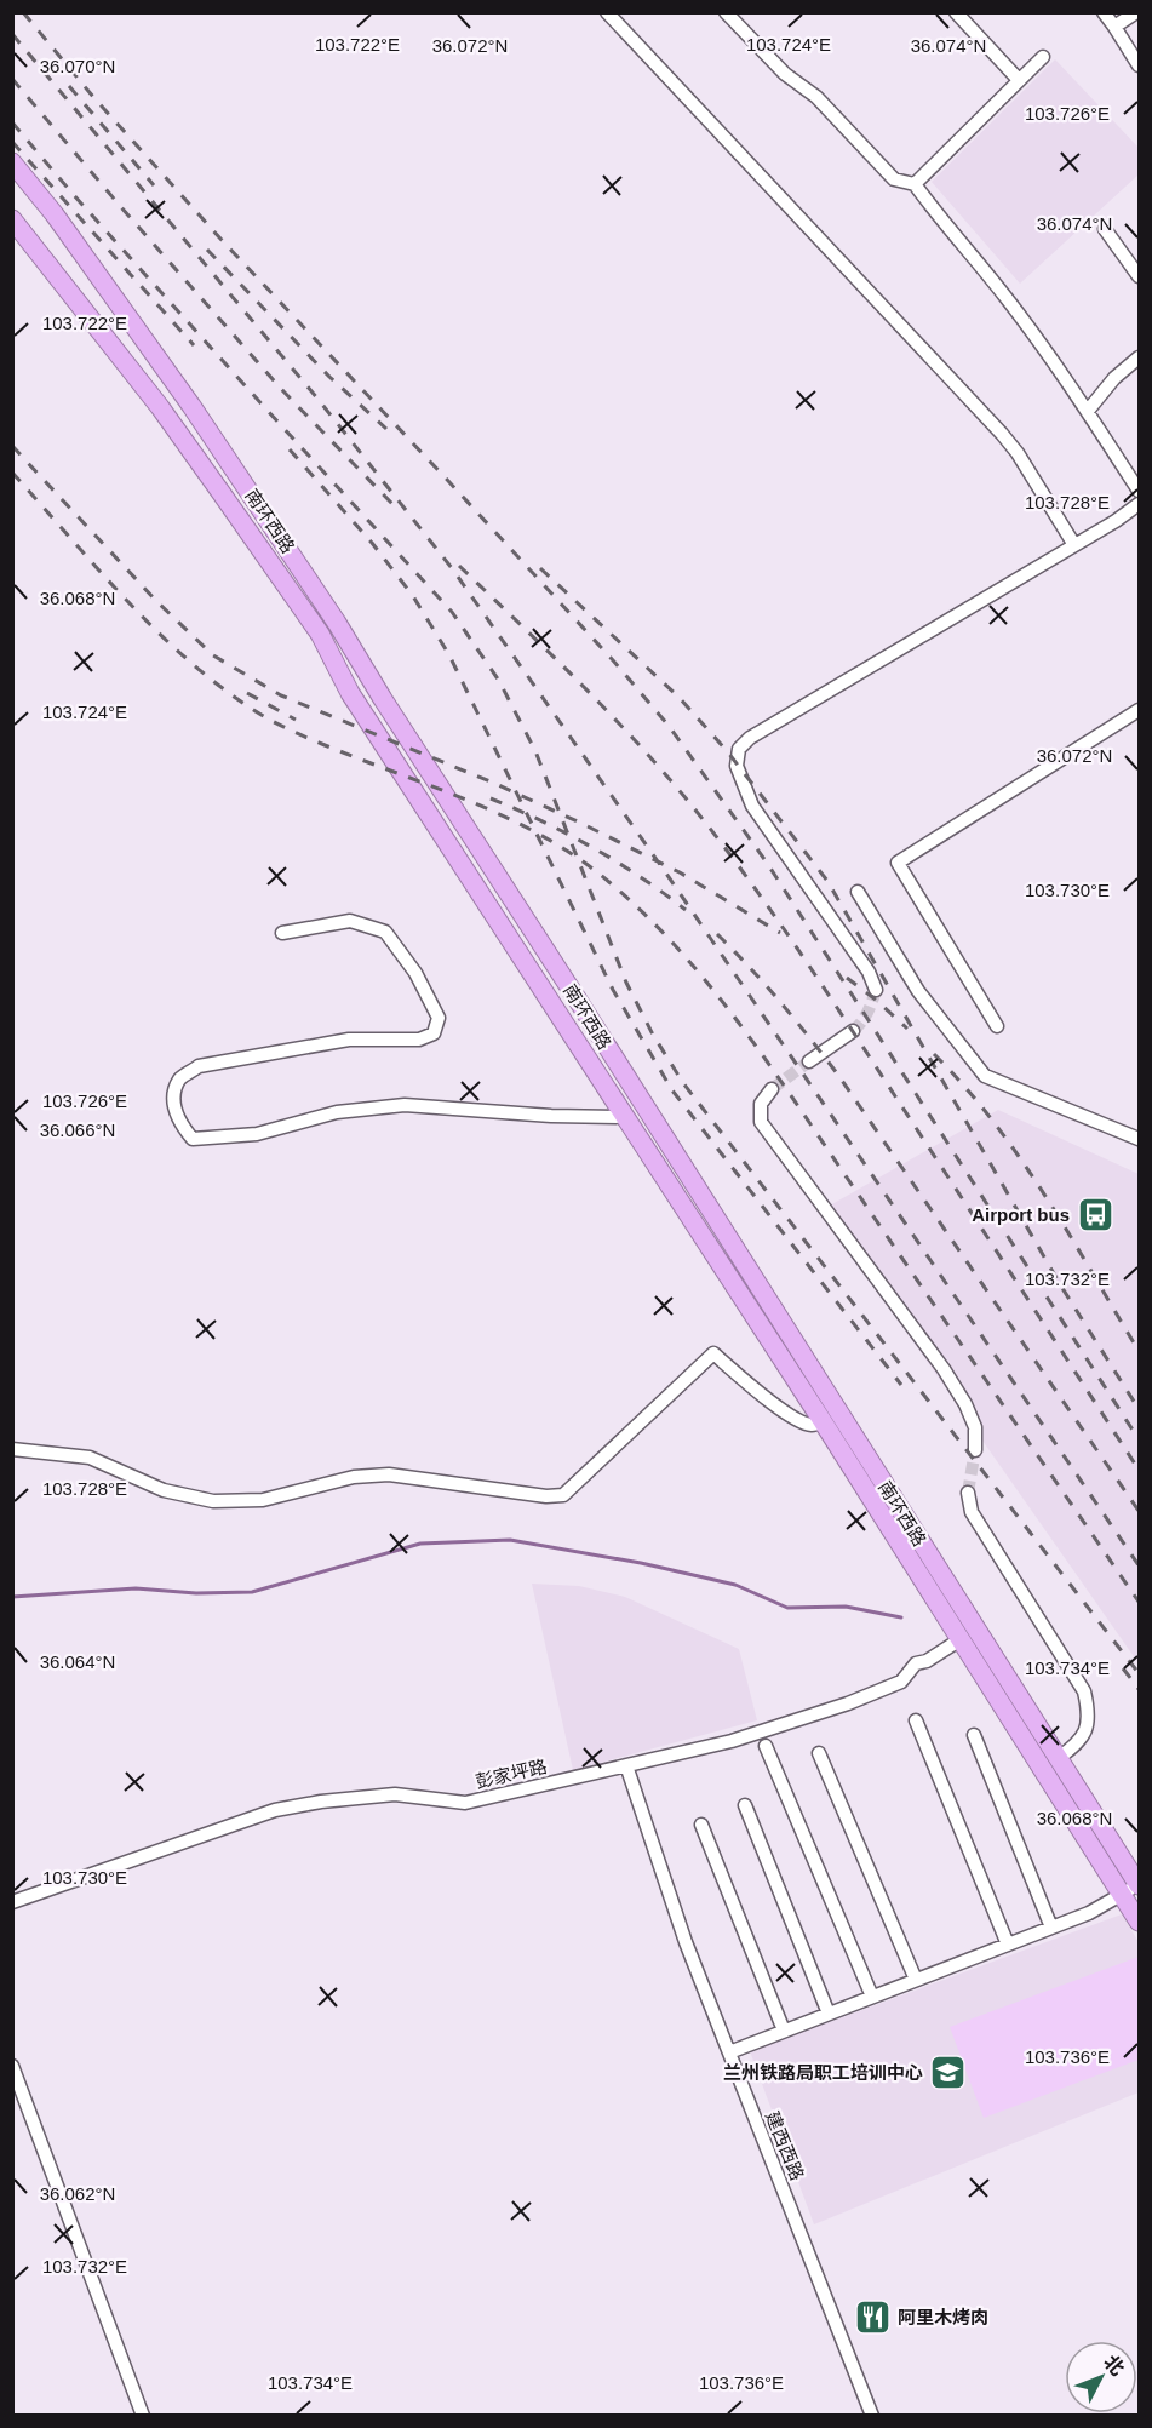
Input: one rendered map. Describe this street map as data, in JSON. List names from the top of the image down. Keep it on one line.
{"streets":{"highway":["南环西路"],"street":["彭家坪路","建西西路"]},"crossings":[["南环西路","彭家坪路"],["彭家坪路","建西西路"]],"places":{"bus stop":["Airport bus"],"school or university":["兰州铁路局职工培训中心"],"restaurant":["阿里木烤肉"]},"north":"top right","coordinates":["103.722°E","103.724°E","36.072°N","36.074°N","36.070°N","103.726°E","103.728°E","36.068°N","103.730°E","36.066°N","103.732°E","36.064°N","103.734°E","103.736°E","36.062°N"]}
